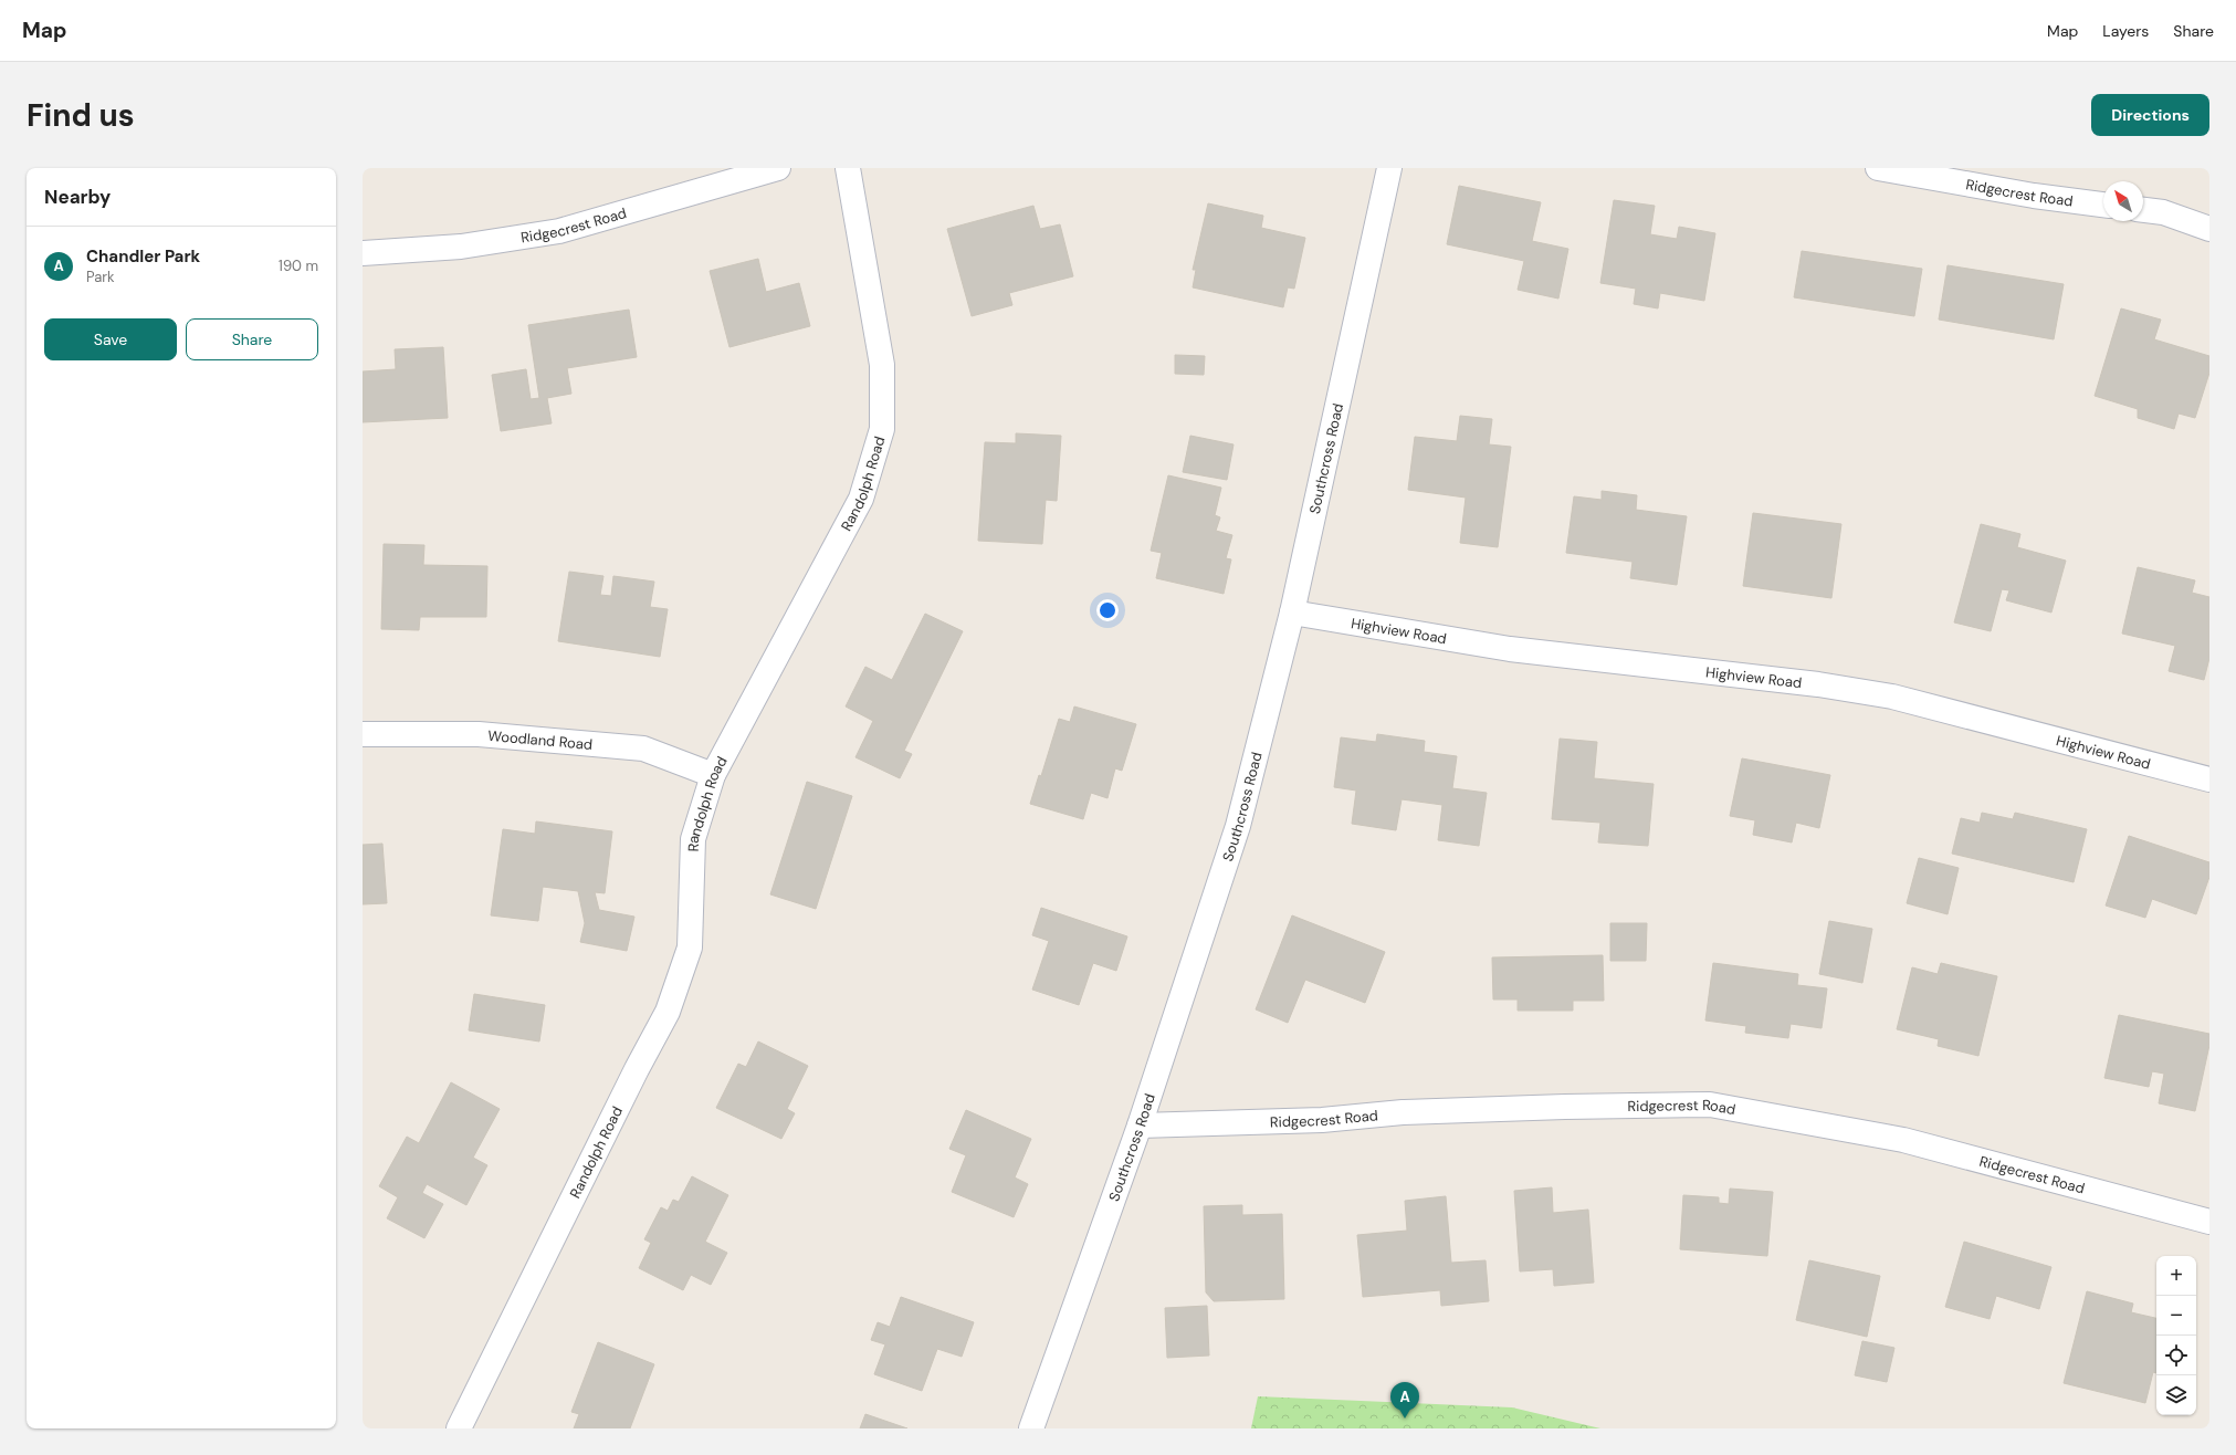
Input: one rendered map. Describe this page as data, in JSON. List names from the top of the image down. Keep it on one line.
{"streets":{"street":["Ridgecrest Road","Southcross Road","Randolph Road","Highview Road","Woodland Road"]},"crossings":[["Ridgecrest Road","Southcross Road"],["Southcross Road","Highview Road"],["Randolph Road","Woodland Road"]],"north":"top left","page":{"header":"Map","nav":["Map","Layers","Share"],"buttons":["Directions",["Save","Share"]],"title":"Find us","heading":"Nearby","list":[{"mark":"A","name":"Chandler Park","note":"Park","value":"190 m"}],"map_buttons":["+","−"],"pins":"A"}}
